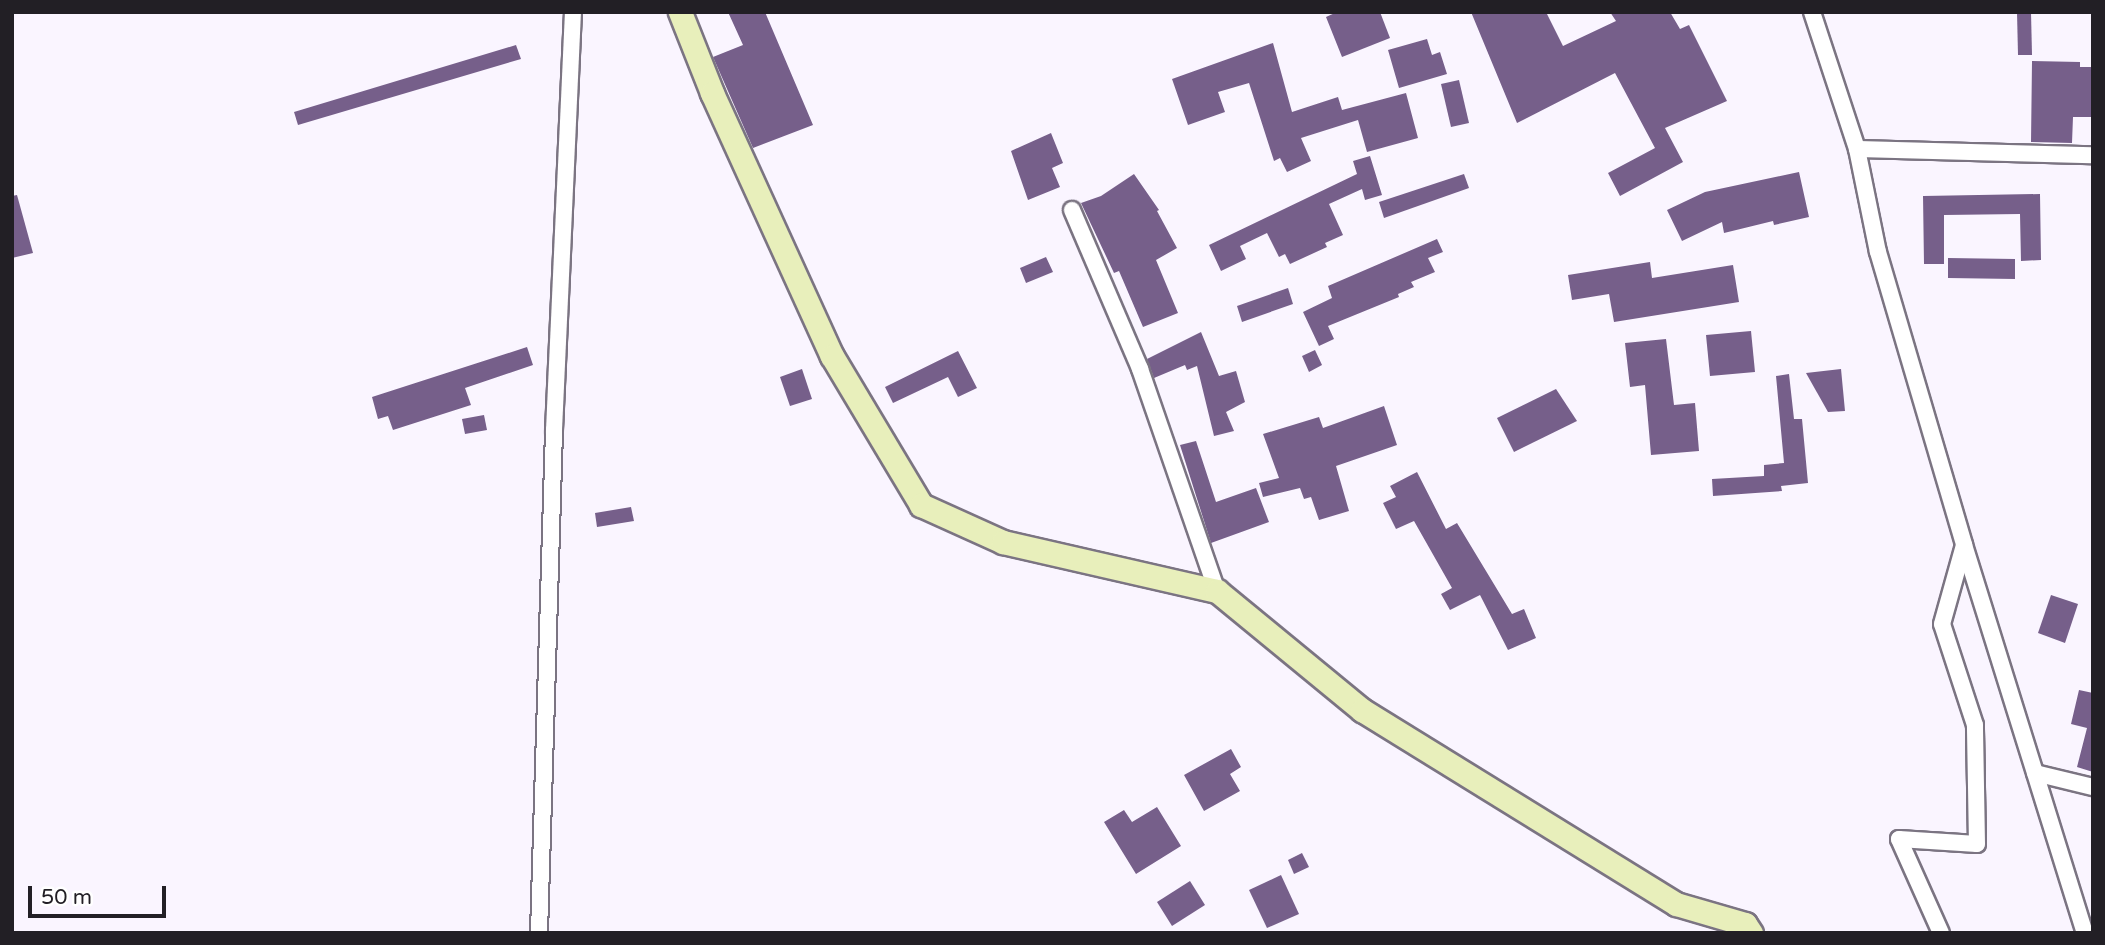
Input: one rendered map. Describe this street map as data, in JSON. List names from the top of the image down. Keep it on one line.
{"scale_bar":"50 m"}
